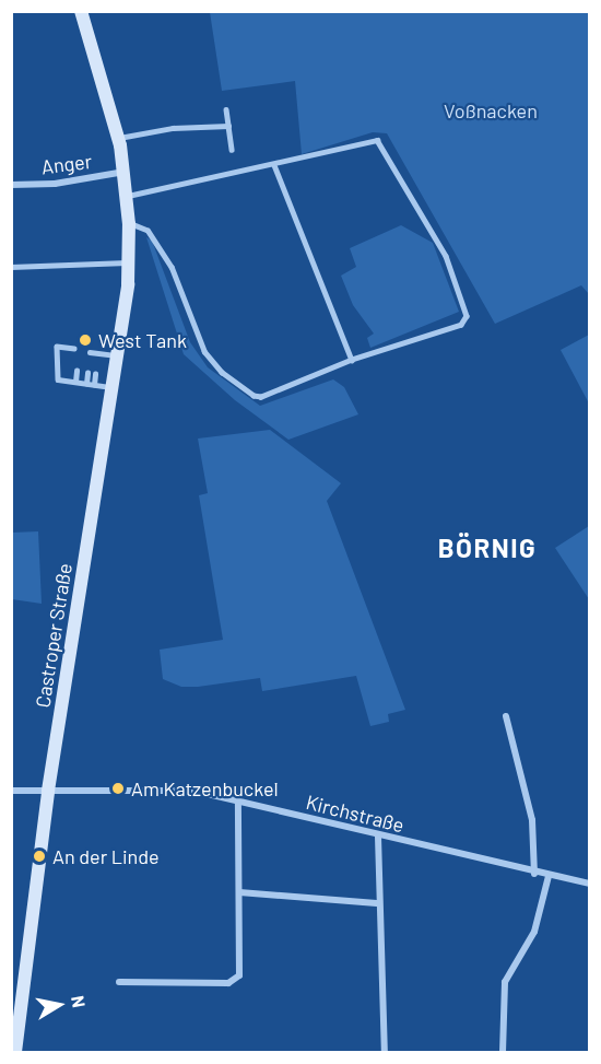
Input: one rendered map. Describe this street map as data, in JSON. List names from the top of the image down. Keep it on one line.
{"streets":{"main road":["Castroper Straße"],"street":["Anger","Kirchstraße"]},"crossings":[["Anger","Castroper Straße"],["Castroper Straße","Kirchstraße"]],"districts":["BÖRNIG"],"parks":["Voßnacken"],"places":["West Tank","Am Katzenbuckel","An der Linde"],"north":"right"}
